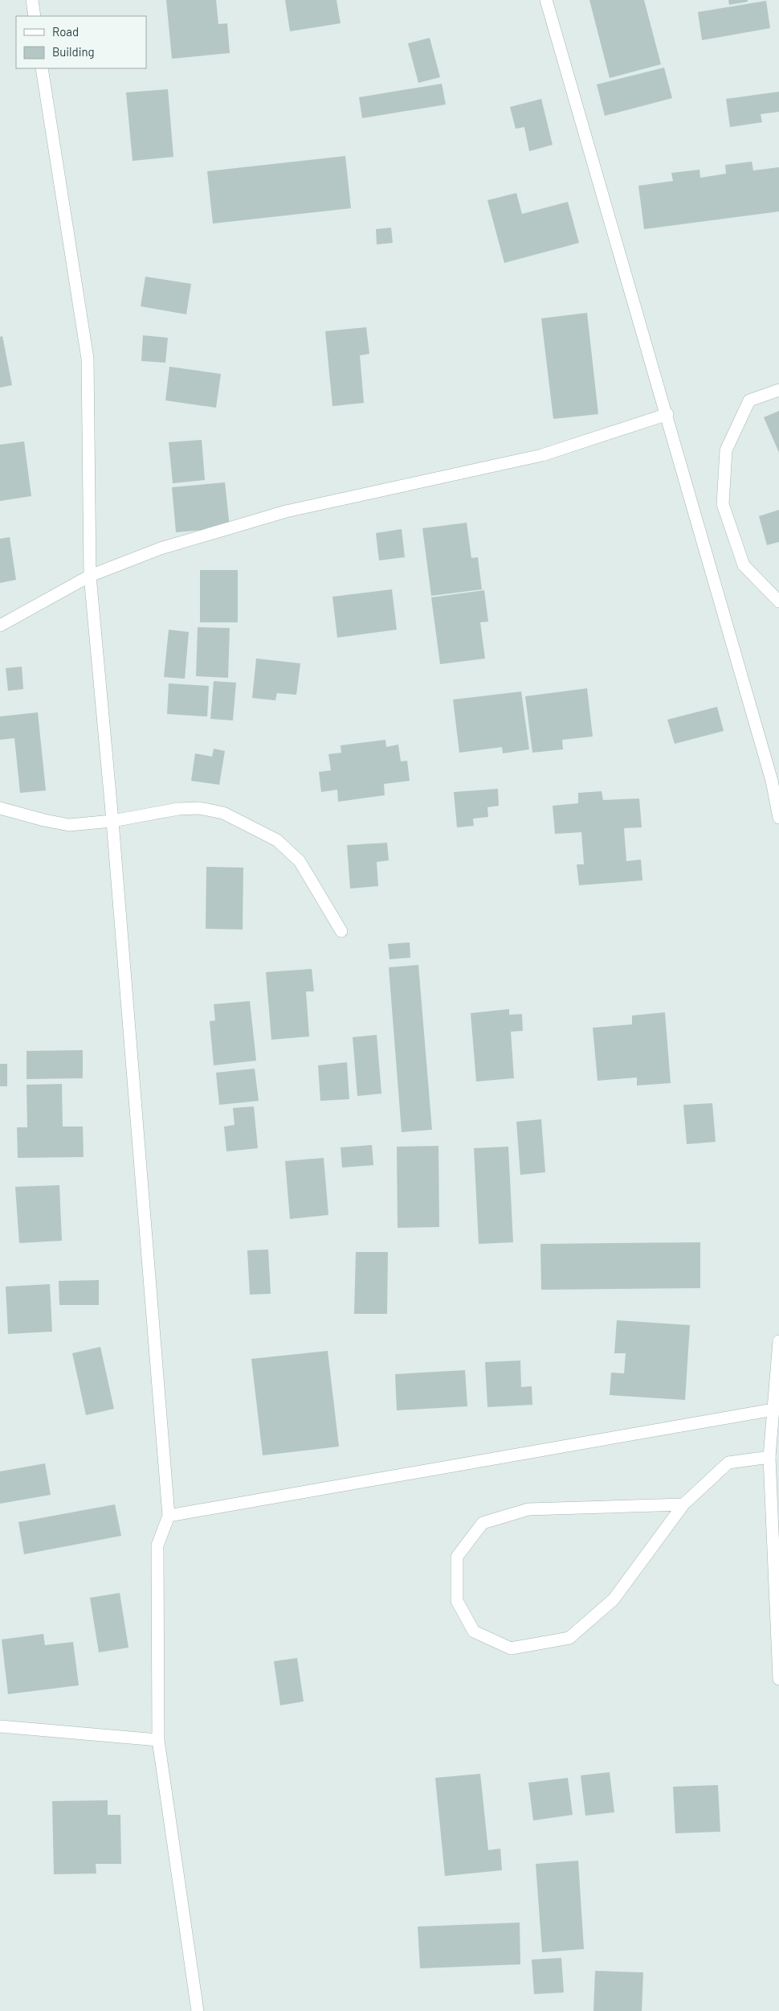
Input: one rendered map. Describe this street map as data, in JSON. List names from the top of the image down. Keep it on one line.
{"legend":["Road","Building"]}
